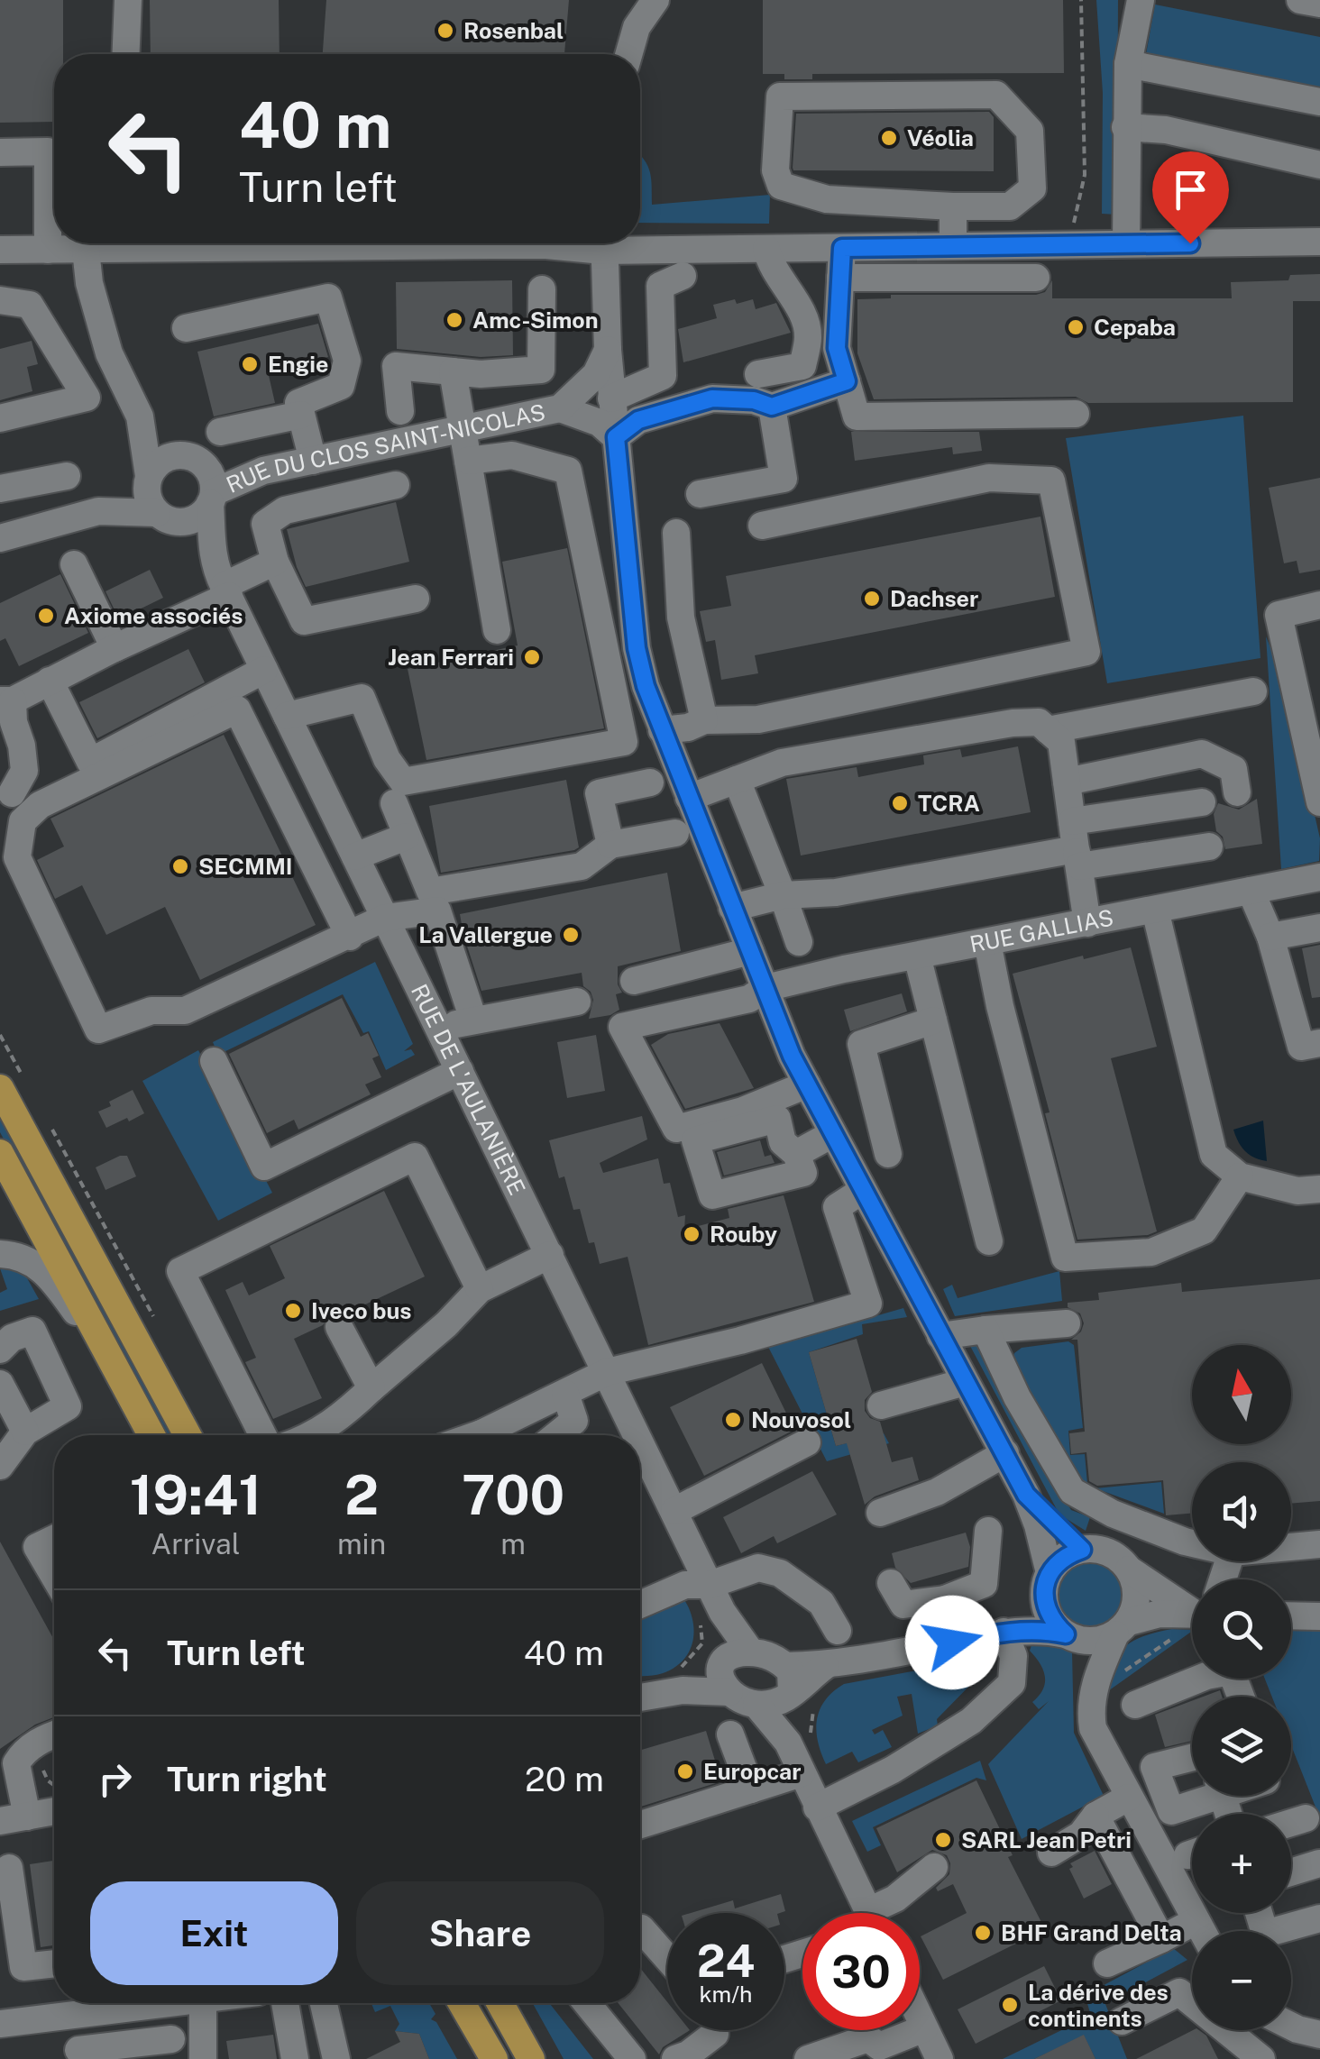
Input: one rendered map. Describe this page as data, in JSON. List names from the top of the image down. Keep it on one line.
{"streets":{"street":["RUE DU CLOS SAINT-NICOLAS","RUE GALLIAS","RUE DE L'AULANIÈRE"]},"crossings":[["RUE DU CLOS SAINT-NICOLAS","RUE DE L'AULANIÈRE"]],"places":["Rosenbal","Véolia","Amc-Simon","Cepaba","Engie","Dachser","Axiome associés","Jean Ferrari","TCRA","SECMMI","La Vallergue","Rouby","Iveco bus","Nouvosol","Europcar","SARL Jean Petri","BHF Grand Delta","La dérive des continents"],"north":"top","page":{"turn":["40 m","Turn left"],"map_buttons":["+","−"],"eta":["19:41","Arrival","2","min","700","m"],"list":[{"name":"Turn left","value":"40 m"},{"name":"Turn right","value":"20 m"}],"buttons":["Exit","Share"],"speed":"24 km/h","limit":"30"}}
